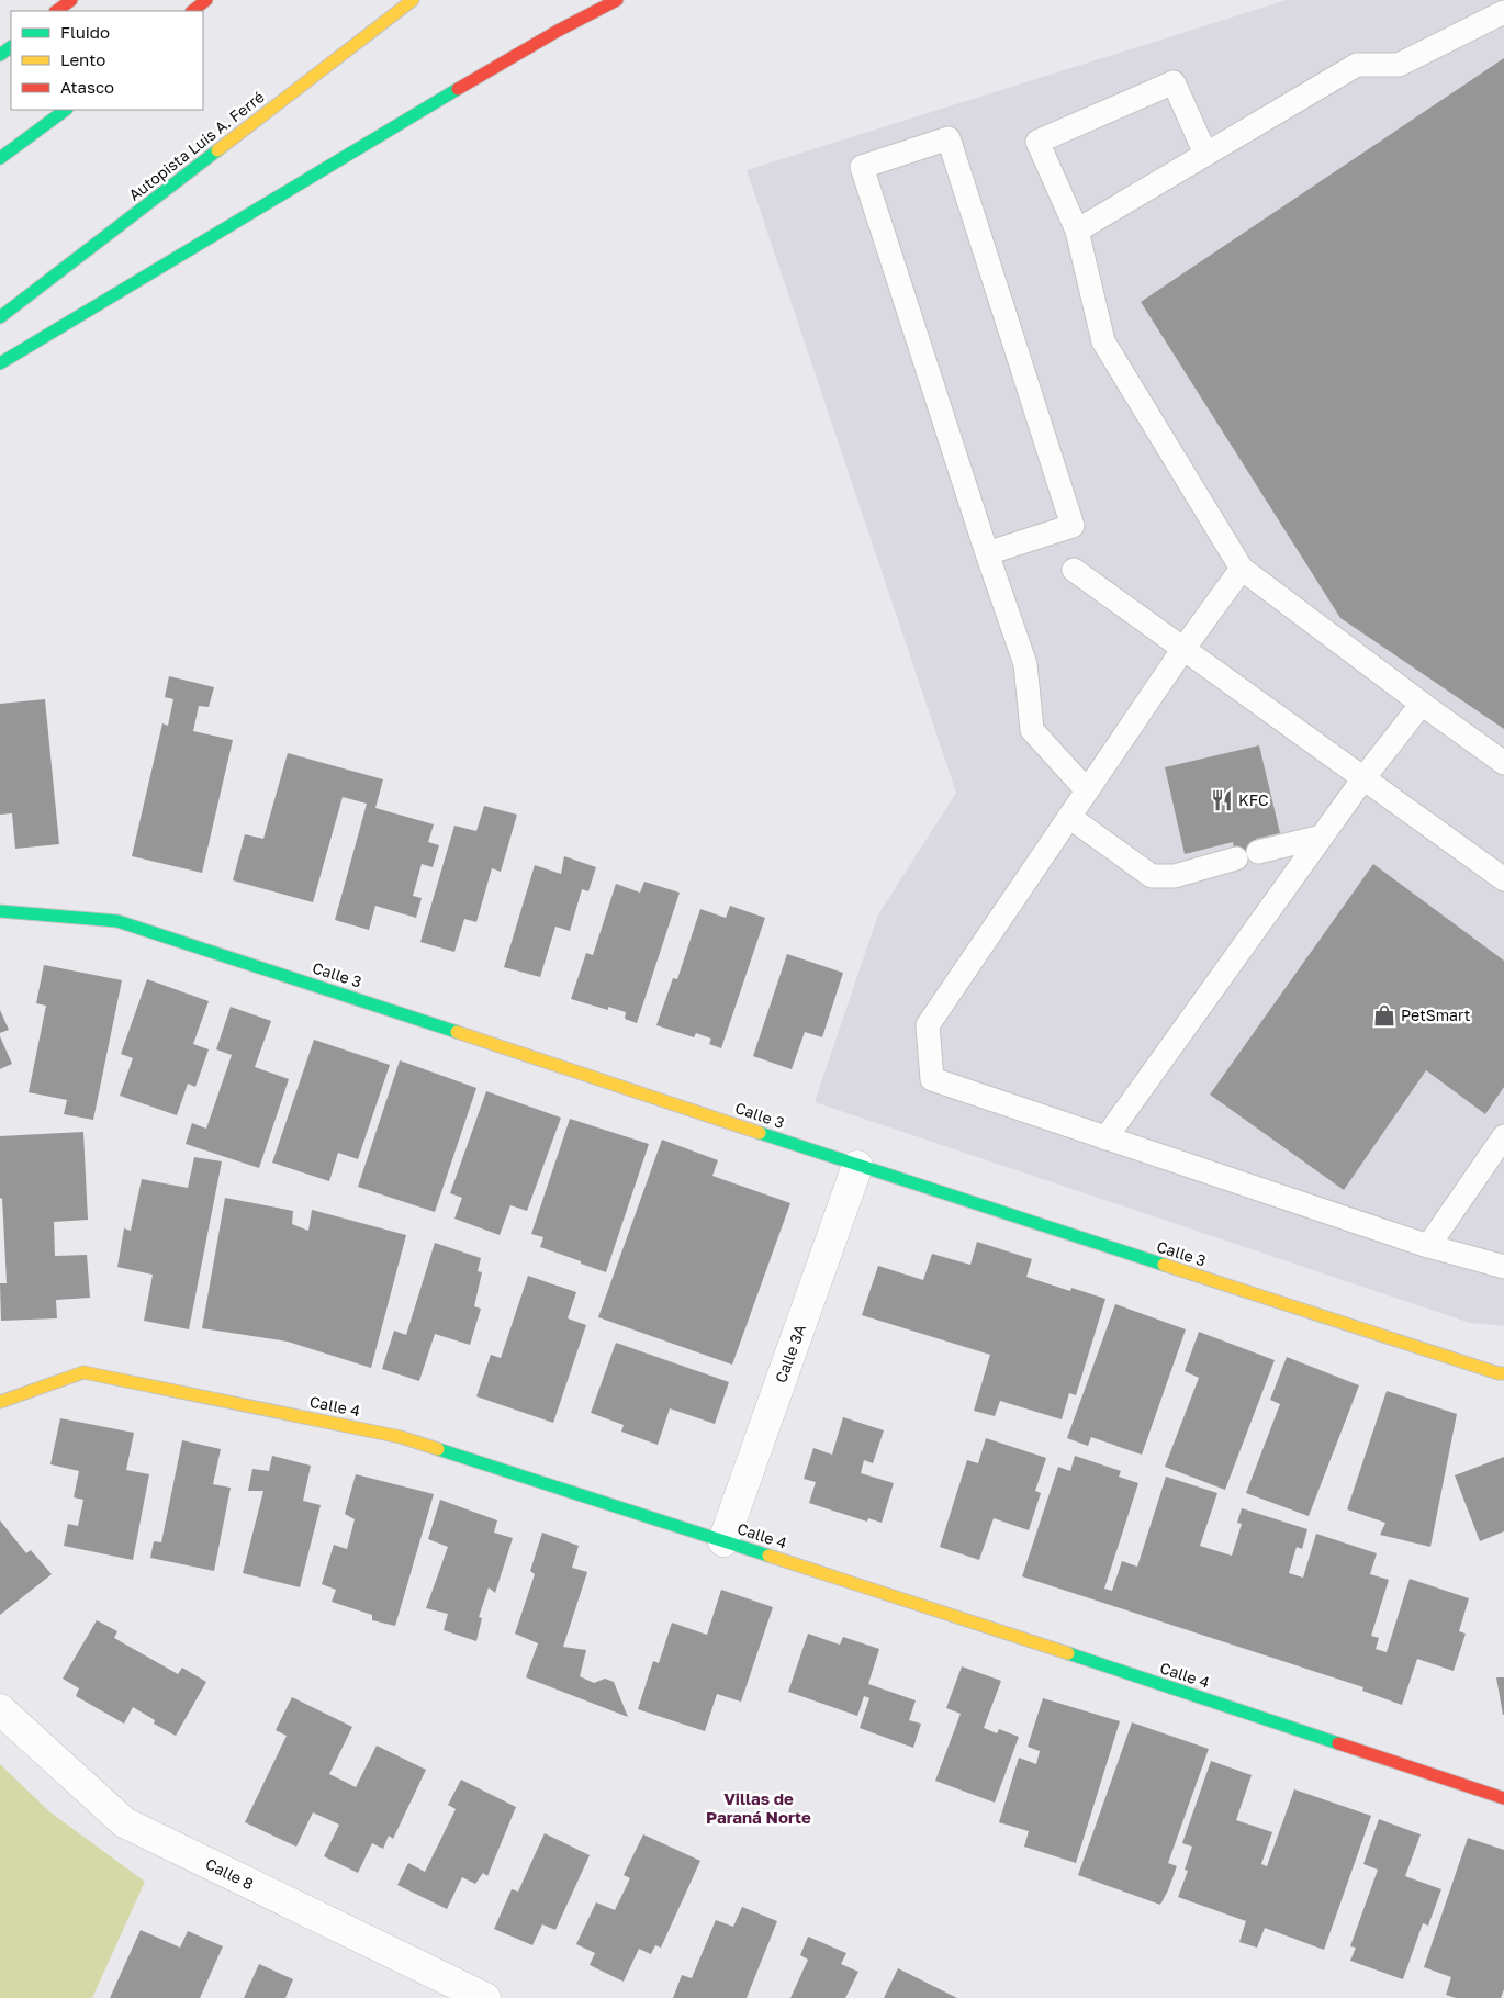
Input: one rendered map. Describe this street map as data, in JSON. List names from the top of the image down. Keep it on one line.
{"streets":{"main road":["Autopista Luis A. Ferré","Calle 3","Calle 4"],"street":["Calle 3A","Calle 8"]},"crossings":[["Calle 3","Calle 3A"],["Calle 3A","Calle 4"]],"districts":["Villas de Paraná Norte"],"places":{"restaurant":["KFC"],"shop":["PetSmart"]},"legend":["Fluido","Lento","Atasco"]}
